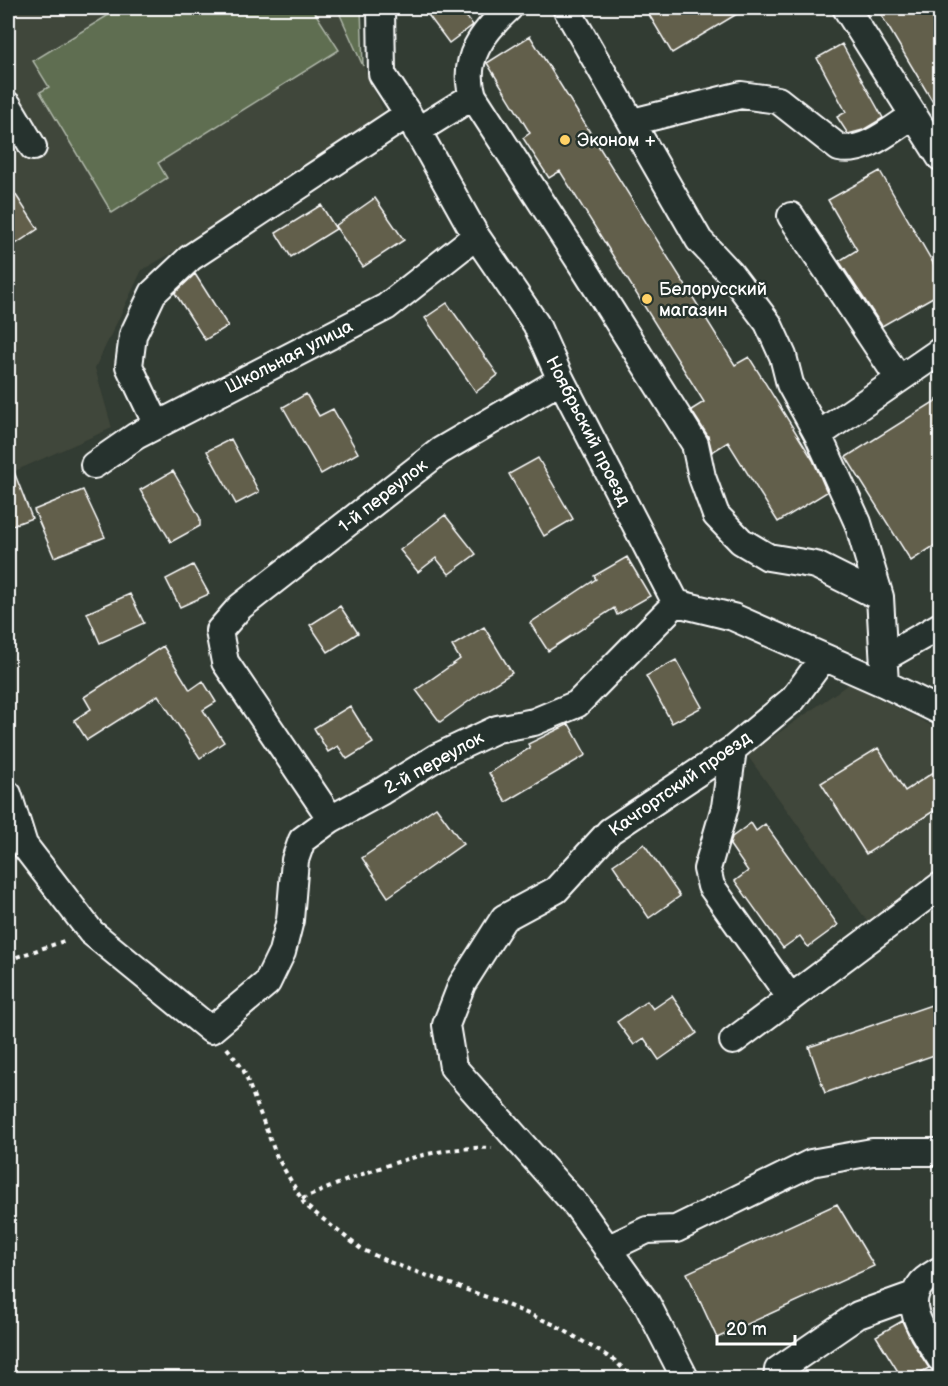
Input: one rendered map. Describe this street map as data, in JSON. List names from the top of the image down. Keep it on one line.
{"streets":{"street":["Школьная улица","Ноябрьский проезд","1-й переулок","2-й переулок","Качгортский проезд"]},"crossings":[["Школьная улица","Ноябрьский проезд"],["Ноябрьский проезд","1-й переулок"],["Ноябрьский проезд","2-й переулок"],["1-й переулок","2-й переулок"]],"places":["Эконом +","Белорусский магазин"],"scale_bar":"20 m"}
